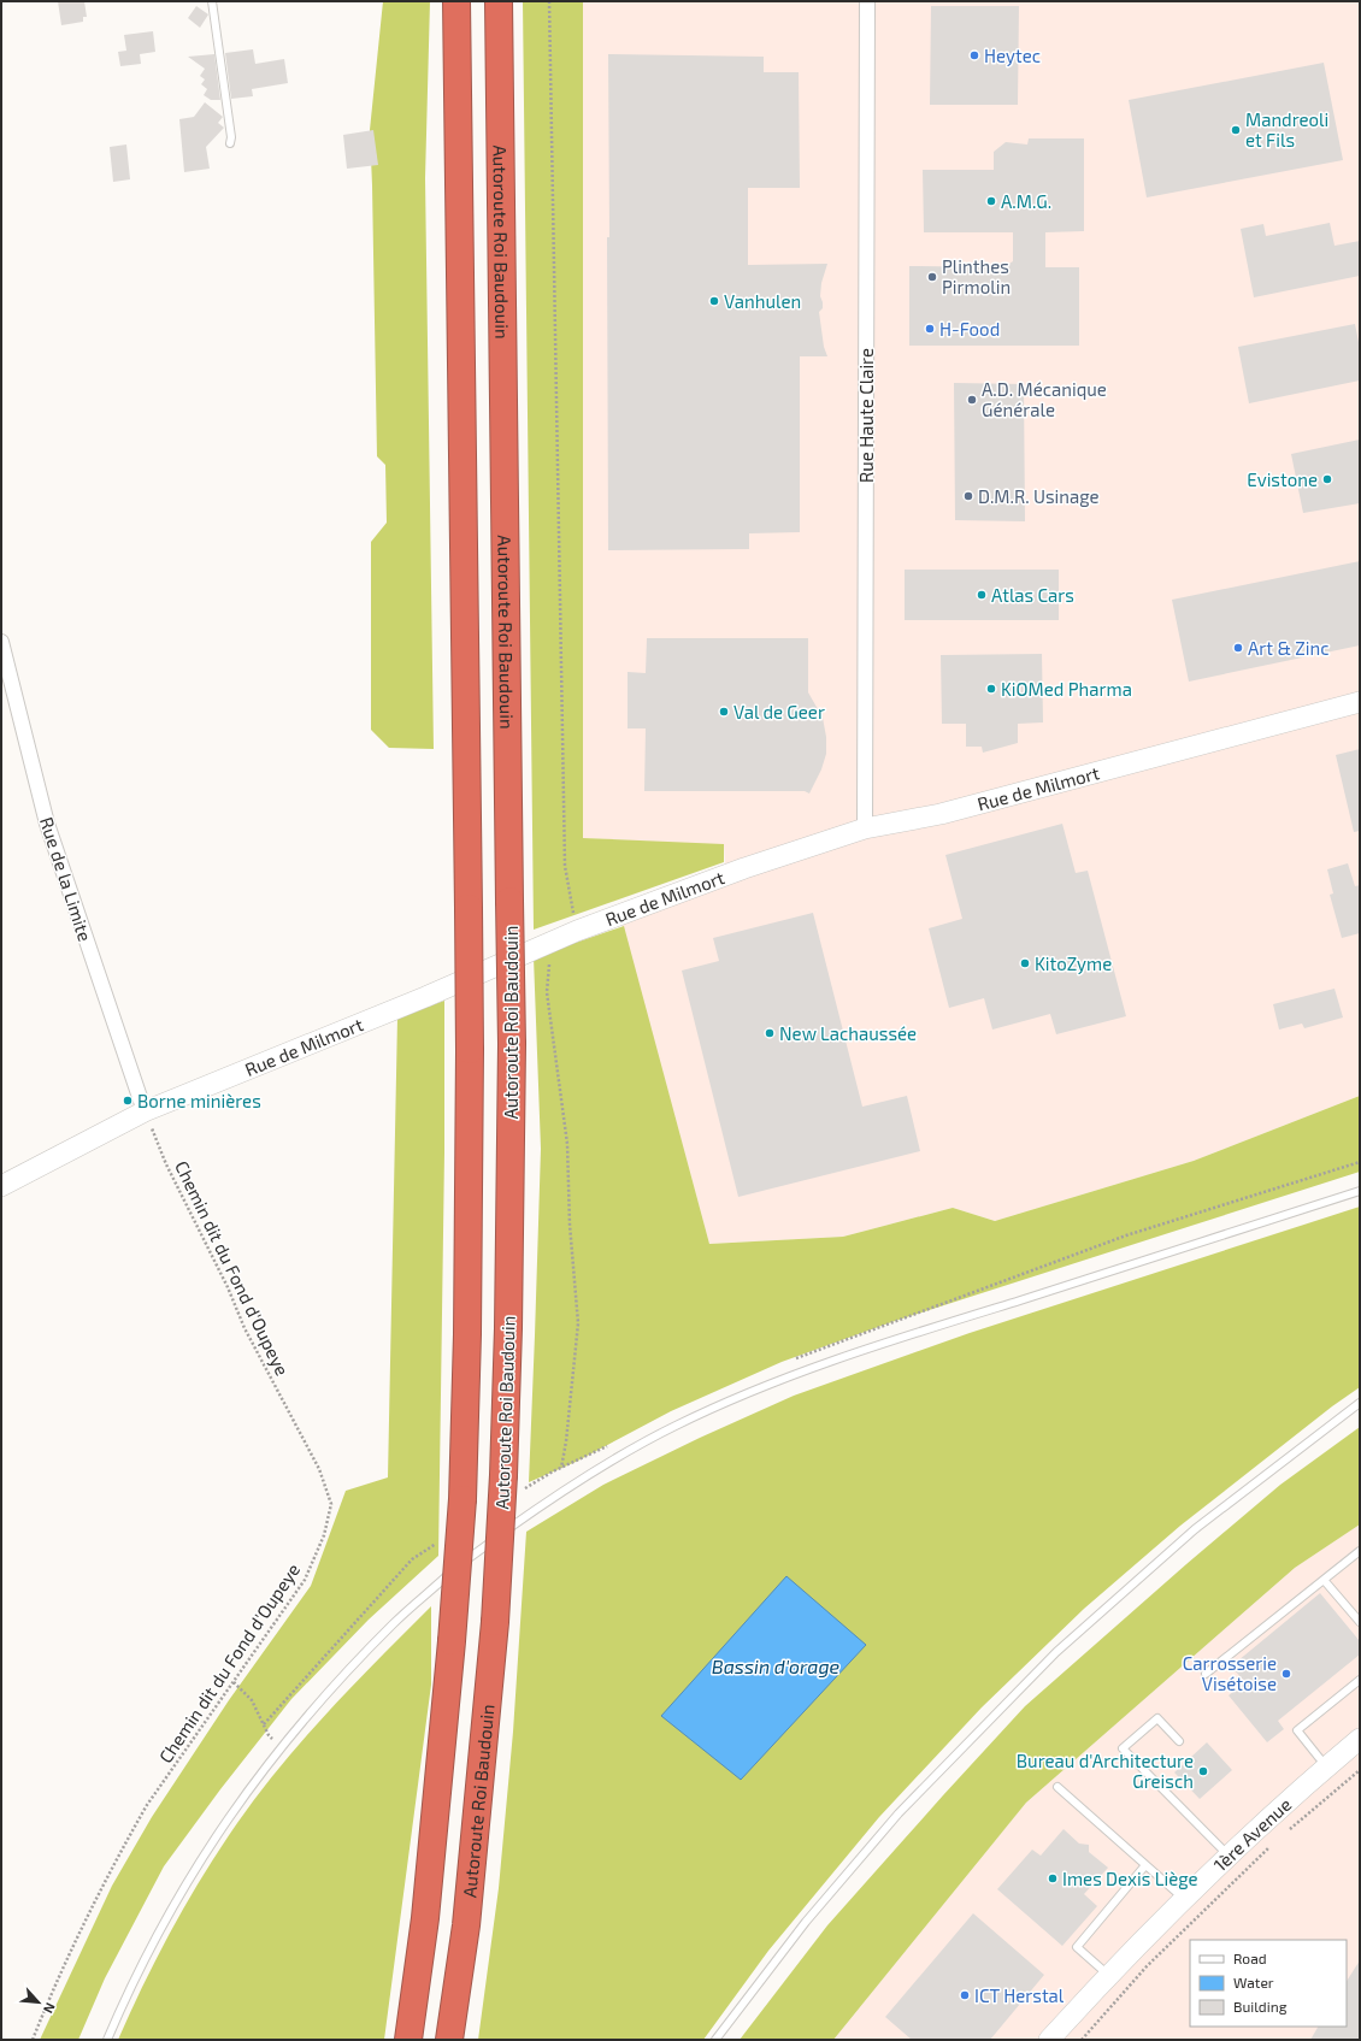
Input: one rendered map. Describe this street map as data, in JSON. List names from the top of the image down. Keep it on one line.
{"streets":{"highway":["Autoroute Roi Baudouin"],"street":["Rue Haute Claire","Rue de Milmort","Rue de la Limite","1ère Avenue"],"path":["Chemin dit du Fond d'Oupeye"]},"crossings":[["Rue Haute Claire","Rue de Milmort"],["Rue de Milmort","Rue de la Limite"],["Rue de Milmort","Chemin dit du Fond d'Oupeye"],["Rue de la Limite","Chemin dit du Fond d'Oupeye"]],"water":["Bassin d'orage"],"places":["Heytec","Mandreoli et Fils","A.M.G.","Plinthes Pirmolin","Vanhulen","H-Food","A.D. Mécanique Générale","Evistone","D.M.R. Usinage","Atlas Cars","Art & Zinc","KiOMed Pharma","Val de Geer","KitoZyme","New Lachaussée","Borne minières","Carrosserie Visétoise","Bureau d'Architecture Greisch","Imes Dexis Liège","ICT Herstal"],"legend":["Road","Water","Building"],"north":"bottom right"}
